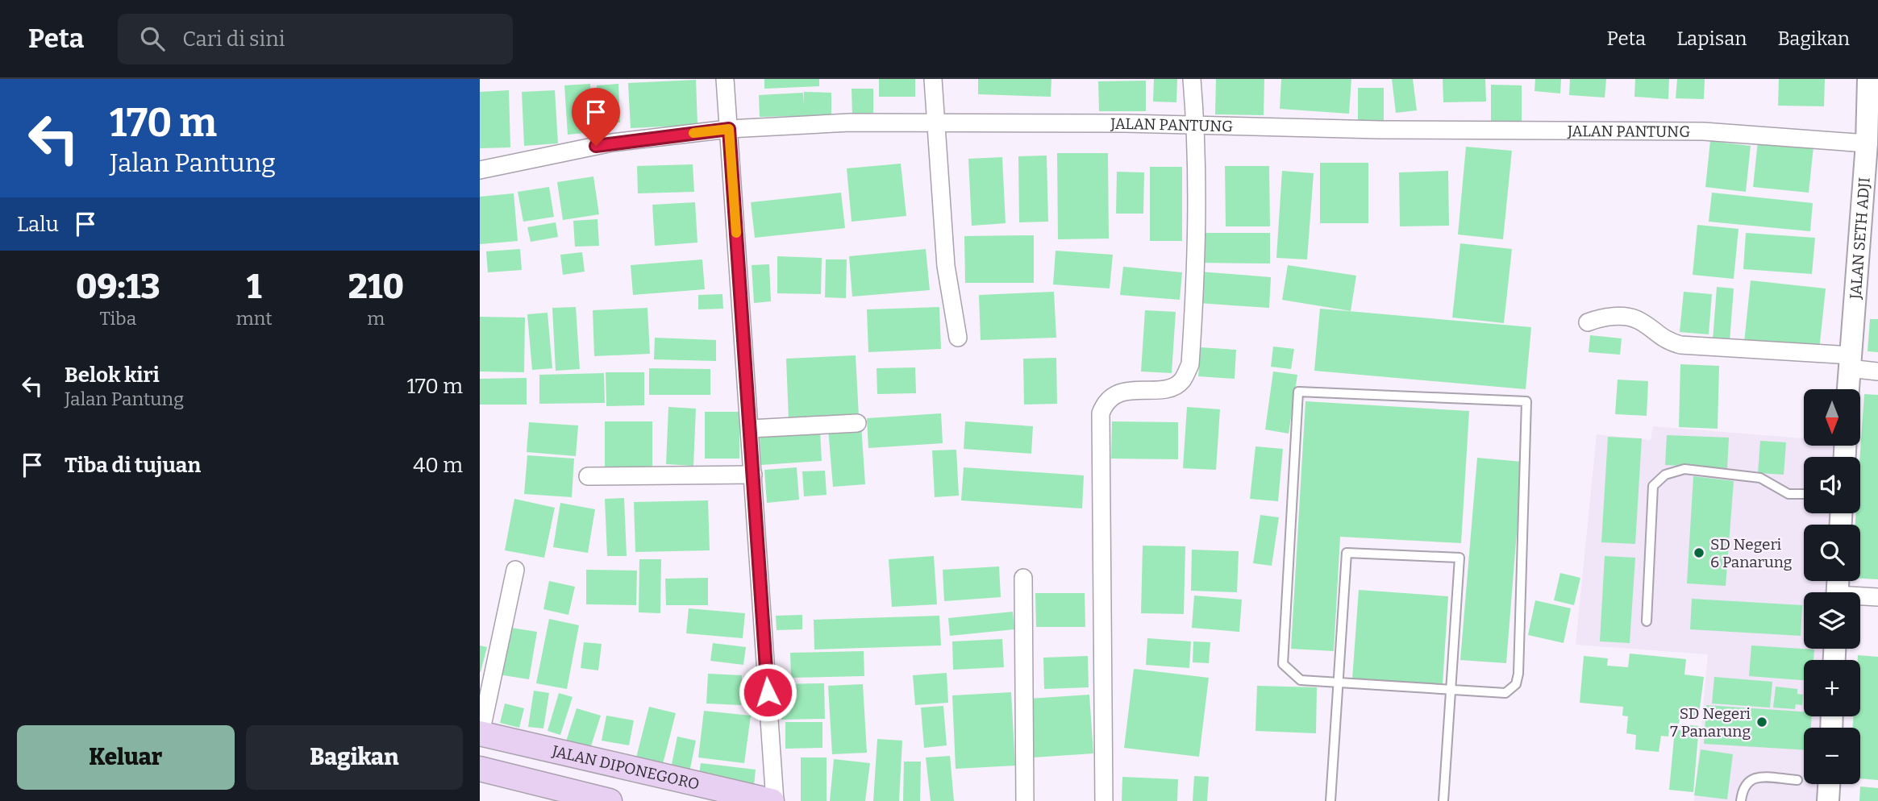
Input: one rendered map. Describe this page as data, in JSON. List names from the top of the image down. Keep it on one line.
{"streets":{"main road":["JALAN DIPONEGORO"],"street":["JALAN PANTUNG","JALAN SETH ADJI"]},"crossings":[["JALAN PANTUNG","JALAN SETH ADJI"]],"places":["SD Negeri 6 Panarung","SD Negeri 7 Panarung"],"north":"bottom","page":{"header":"Peta","search":"Cari di sini","nav":["Peta","Lapisan","Bagikan"],"turn":["170 m","Jalan Pantung"],"then":"Lalu","eta":["09:13","Tiba","1","mnt","210","m"],"list":[{"name":"Belok kiri","note":"Jalan Pantung","value":"170 m"},{"name":"Tiba di tujuan","value":"40 m"}],"map_buttons":["+","−"],"buttons":["Keluar","Bagikan"]}}
